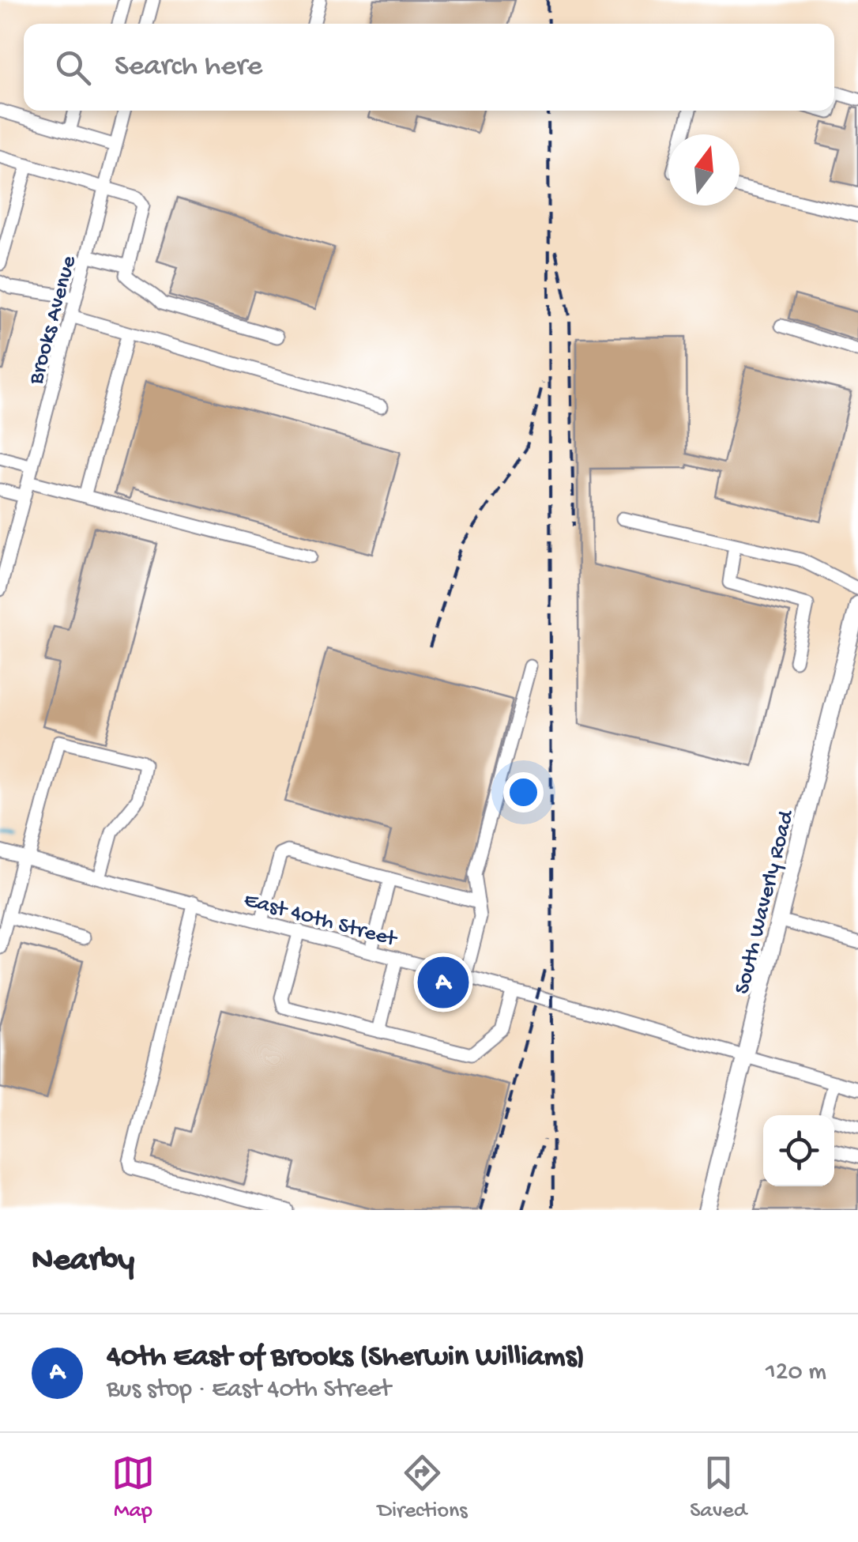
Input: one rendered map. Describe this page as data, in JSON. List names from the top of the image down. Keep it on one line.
{"streets":{"main road":["South Waverly Road"],"street":["Brooks Avenue","East 40th Street"]},"crossings":[["South Waverly Road","East 40th Street"]],"north":"top","page":{"search":"Search here","pins":"A","heading":"Nearby","list":[{"mark":"A","name":"40th East of Brooks (Sherwin Williams)","note":"Bus stop · East 40th Street","value":"120 m"}],"nav":["Map","Directions","Saved"]}}
